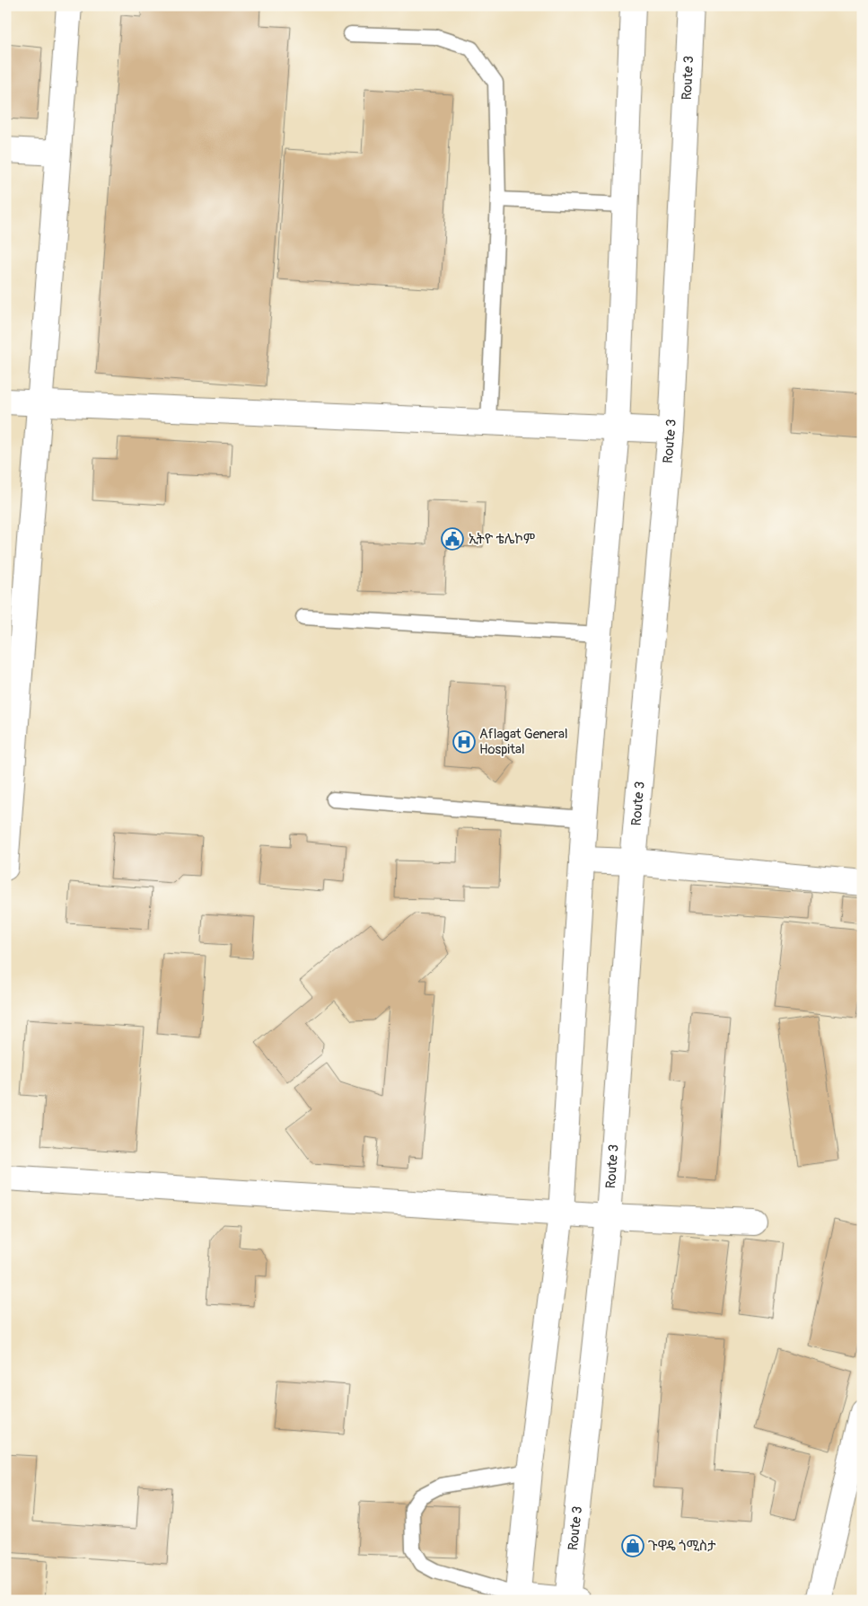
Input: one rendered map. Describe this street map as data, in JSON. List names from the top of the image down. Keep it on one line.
{"streets":{"main road":["Route 3"]},"places":{"public building":["ኢትዮ ቴሌኮም"],"hospital":["Aflagat General Hospital"],"shop":["ጉዋዴ ጎሚስታ"]}}
